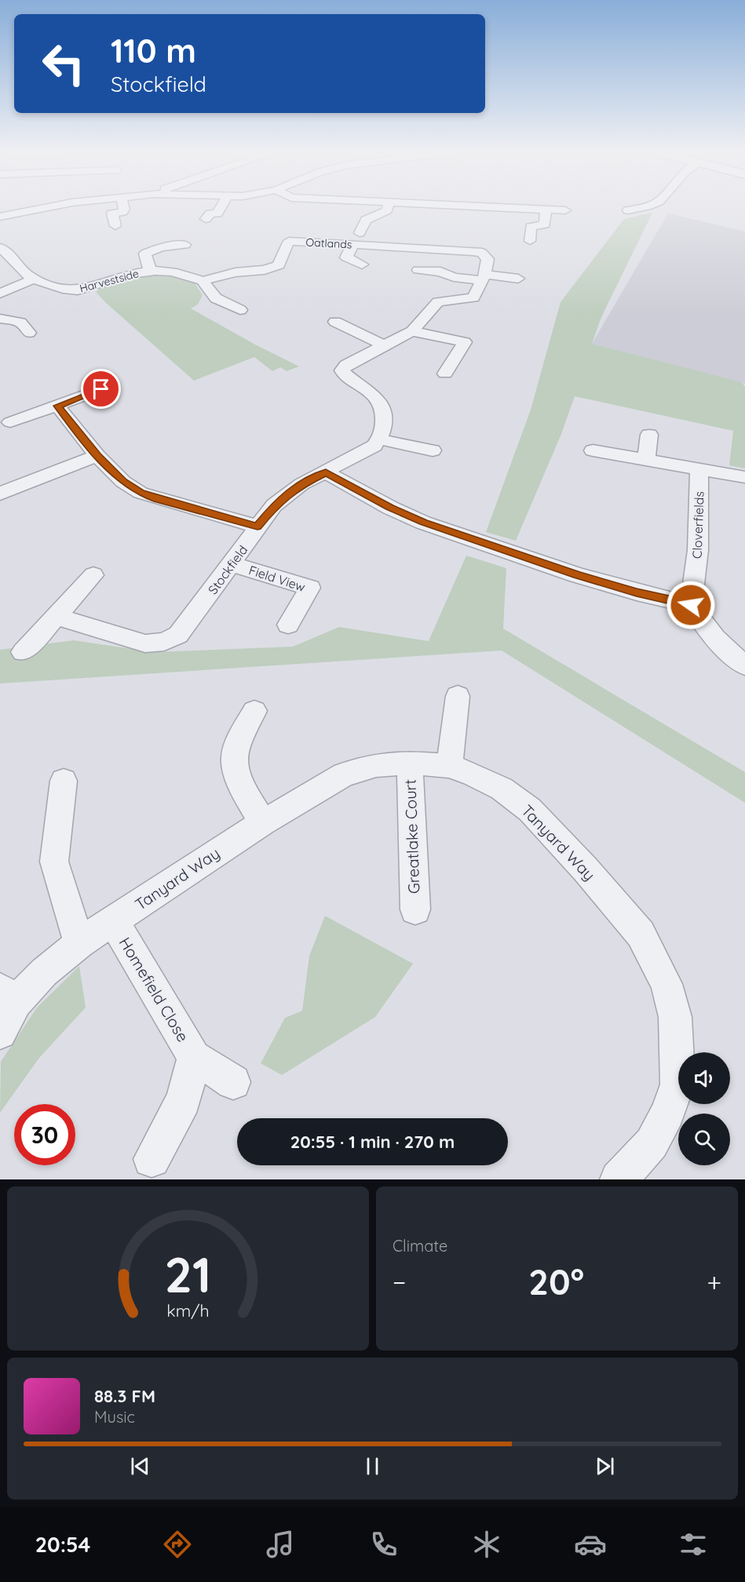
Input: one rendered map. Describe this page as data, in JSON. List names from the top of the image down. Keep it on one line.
{"streets":{"street":["Oatlands","Harvestside","Cloverfields","Stockfield","Field View","Greatlake Court","Tanyard Way","Homefield Close"]},"crossings":[["Oatlands","Harvestside"],["Stockfield","Field View"],["Greatlake Court","Tanyard Way"],["Tanyard Way","Homefield Close"]],"page":{"turn":["110 m","Stockfield"],"limit":"30","trip":"20:55 · 1 min · 270 m","tile":"Climate","heat":["−","20°","+"],"song":["88.3 FM","Music"],"tabs":"20:54","gauge":["21","km/h"]}}
